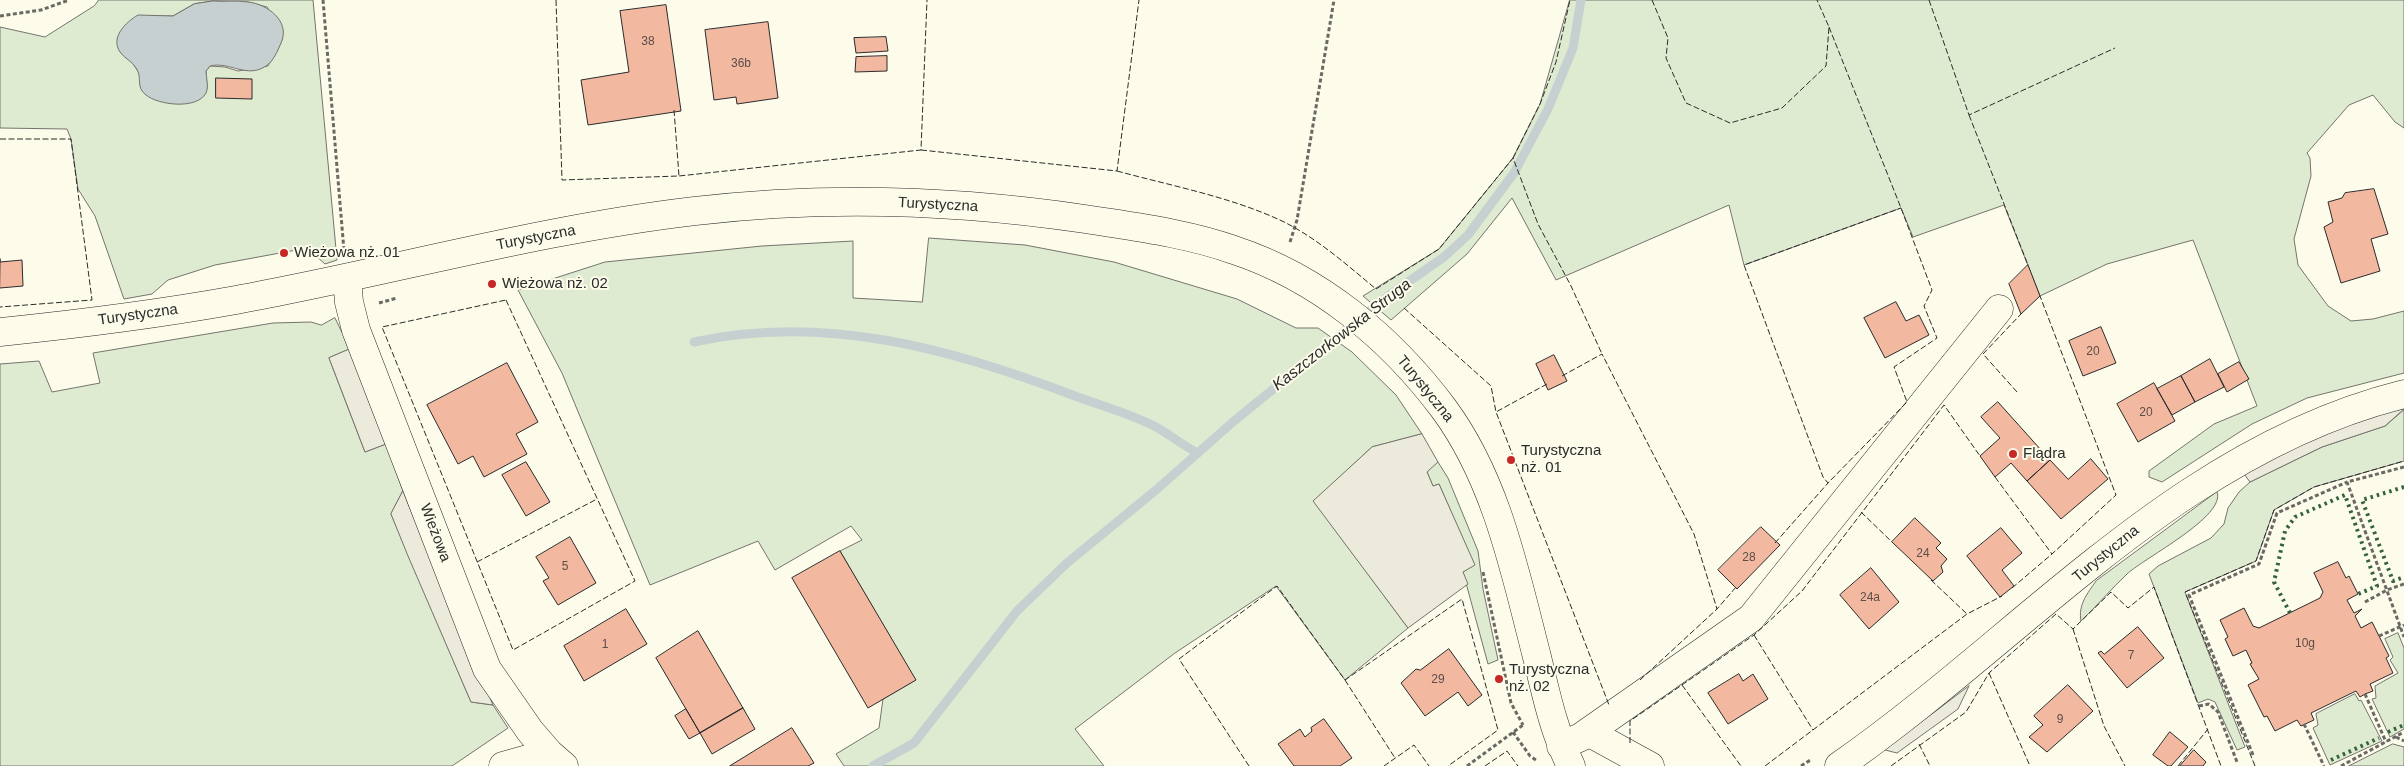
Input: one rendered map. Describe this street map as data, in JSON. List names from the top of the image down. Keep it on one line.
{"streets":{"street":["Turystyczna","Wieżowa"]},"crossings":[["Turystyczna","Wieżowa"]],"water":["Kaszczorkowska Struga"],"places":["Wieżowa nż. 01","Wieżowa nż. 02","Flądra","Turystyczna nż. 01","Turystyczna nż. 02"],"house_numbers":["38","36b","20","20","24","28","5","24a","10g","1","7","29","9"]}
